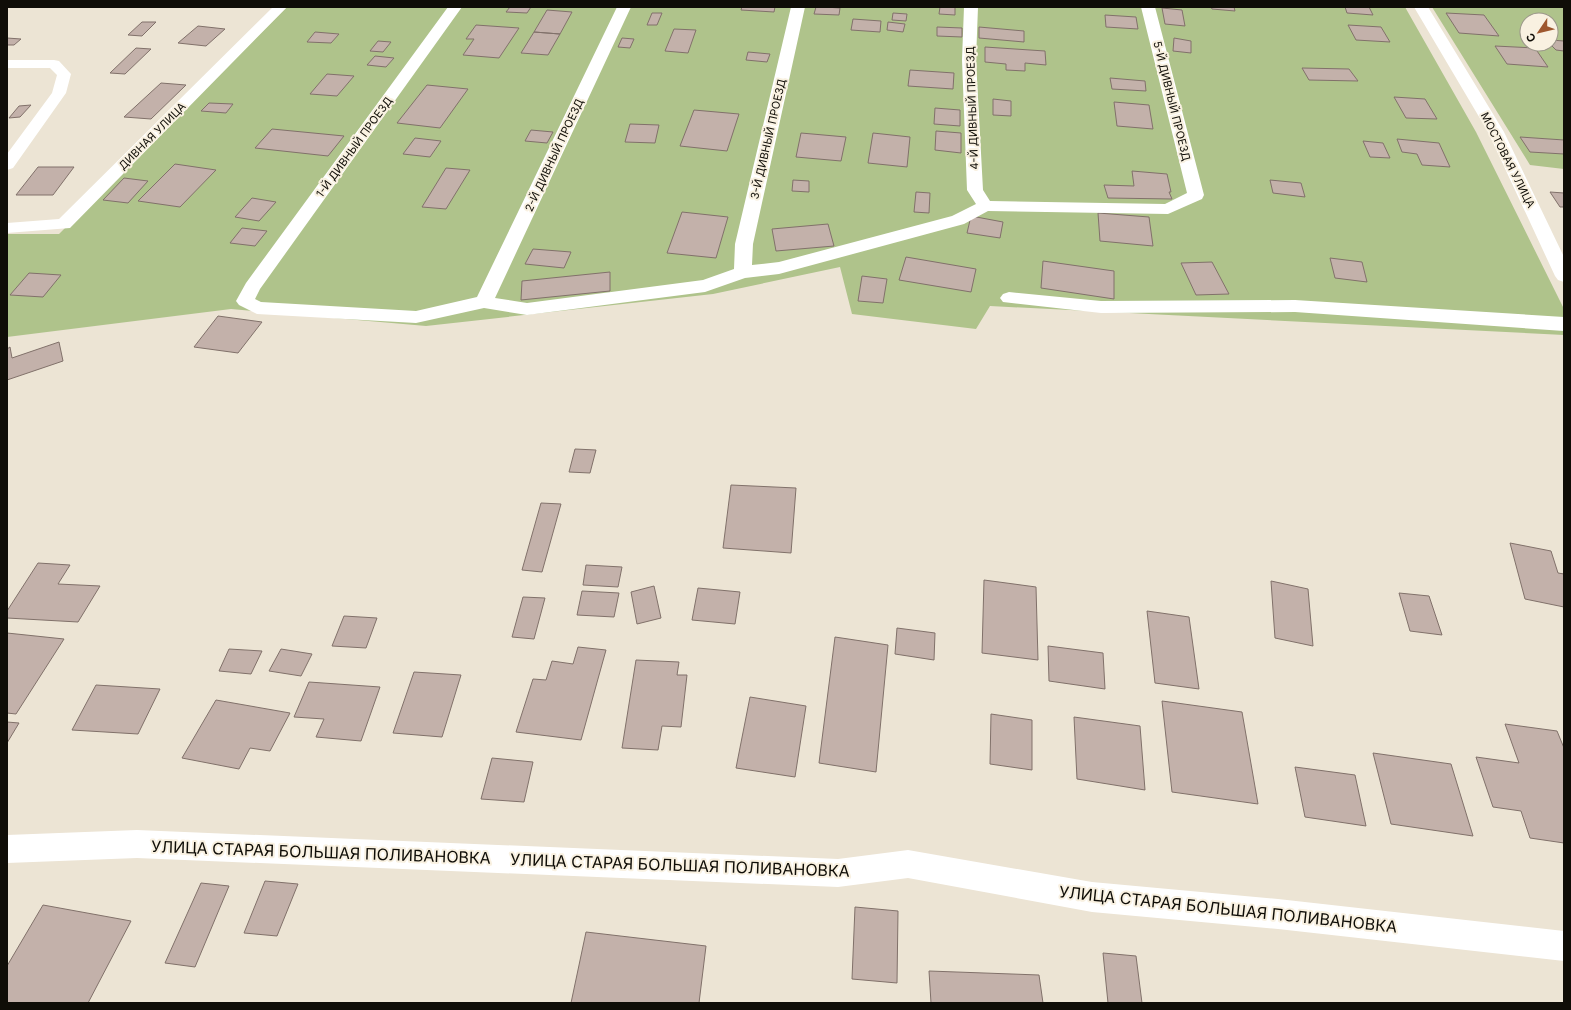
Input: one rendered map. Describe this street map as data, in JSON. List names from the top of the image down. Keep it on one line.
{"streets":{"street":["5-Й ДИВНЫЙ ПРОЕЗД","4-Й ДИВНЫЙ ПРОЕЗД","ДИВНАЯ УЛИЦА","3-Й ДИВНЫЙ ПРОЕЗД","1-Й ДИВНЫЙ ПРОЕЗД","2-Й ДИВНЫЙ ПРОЕЗД","МОСТОВАЯ УЛИЦА","УЛИЦА СТАРАЯ БОЛЬШАЯ ПОЛИВАНОВКА"]},"crossings":[["5-Й ДИВНЫЙ ПРОЕЗД","4-Й ДИВНЫЙ ПРОЕЗД"],["1-Й ДИВНЫЙ ПРОЕЗД","2-Й ДИВНЫЙ ПРОЕЗД"]],"north":"bottom left"}
